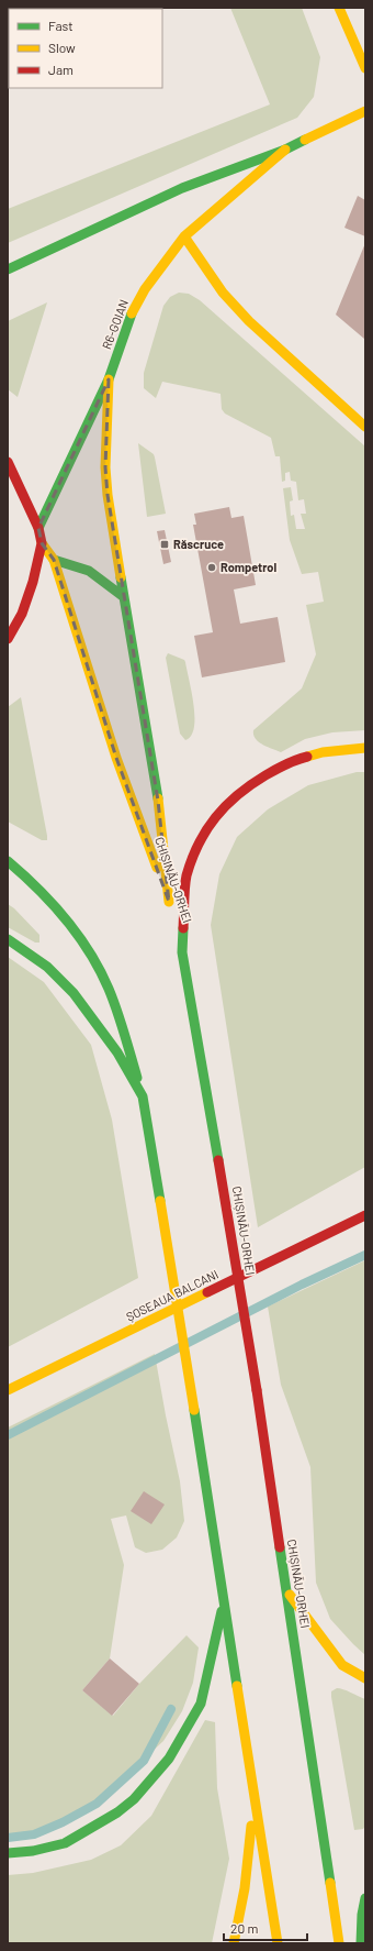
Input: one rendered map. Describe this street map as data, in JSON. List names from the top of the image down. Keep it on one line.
{"streets":{"main road":["R6-GOIAN","CHIȘINĂU-ORHEI","ȘOSEAUA BALCANI"]},"places":{"transit":["Răscruce"],"other":["Rompetrol"]},"legend":["Fast","Slow","Jam"],"scale_bar":"20 m"}
